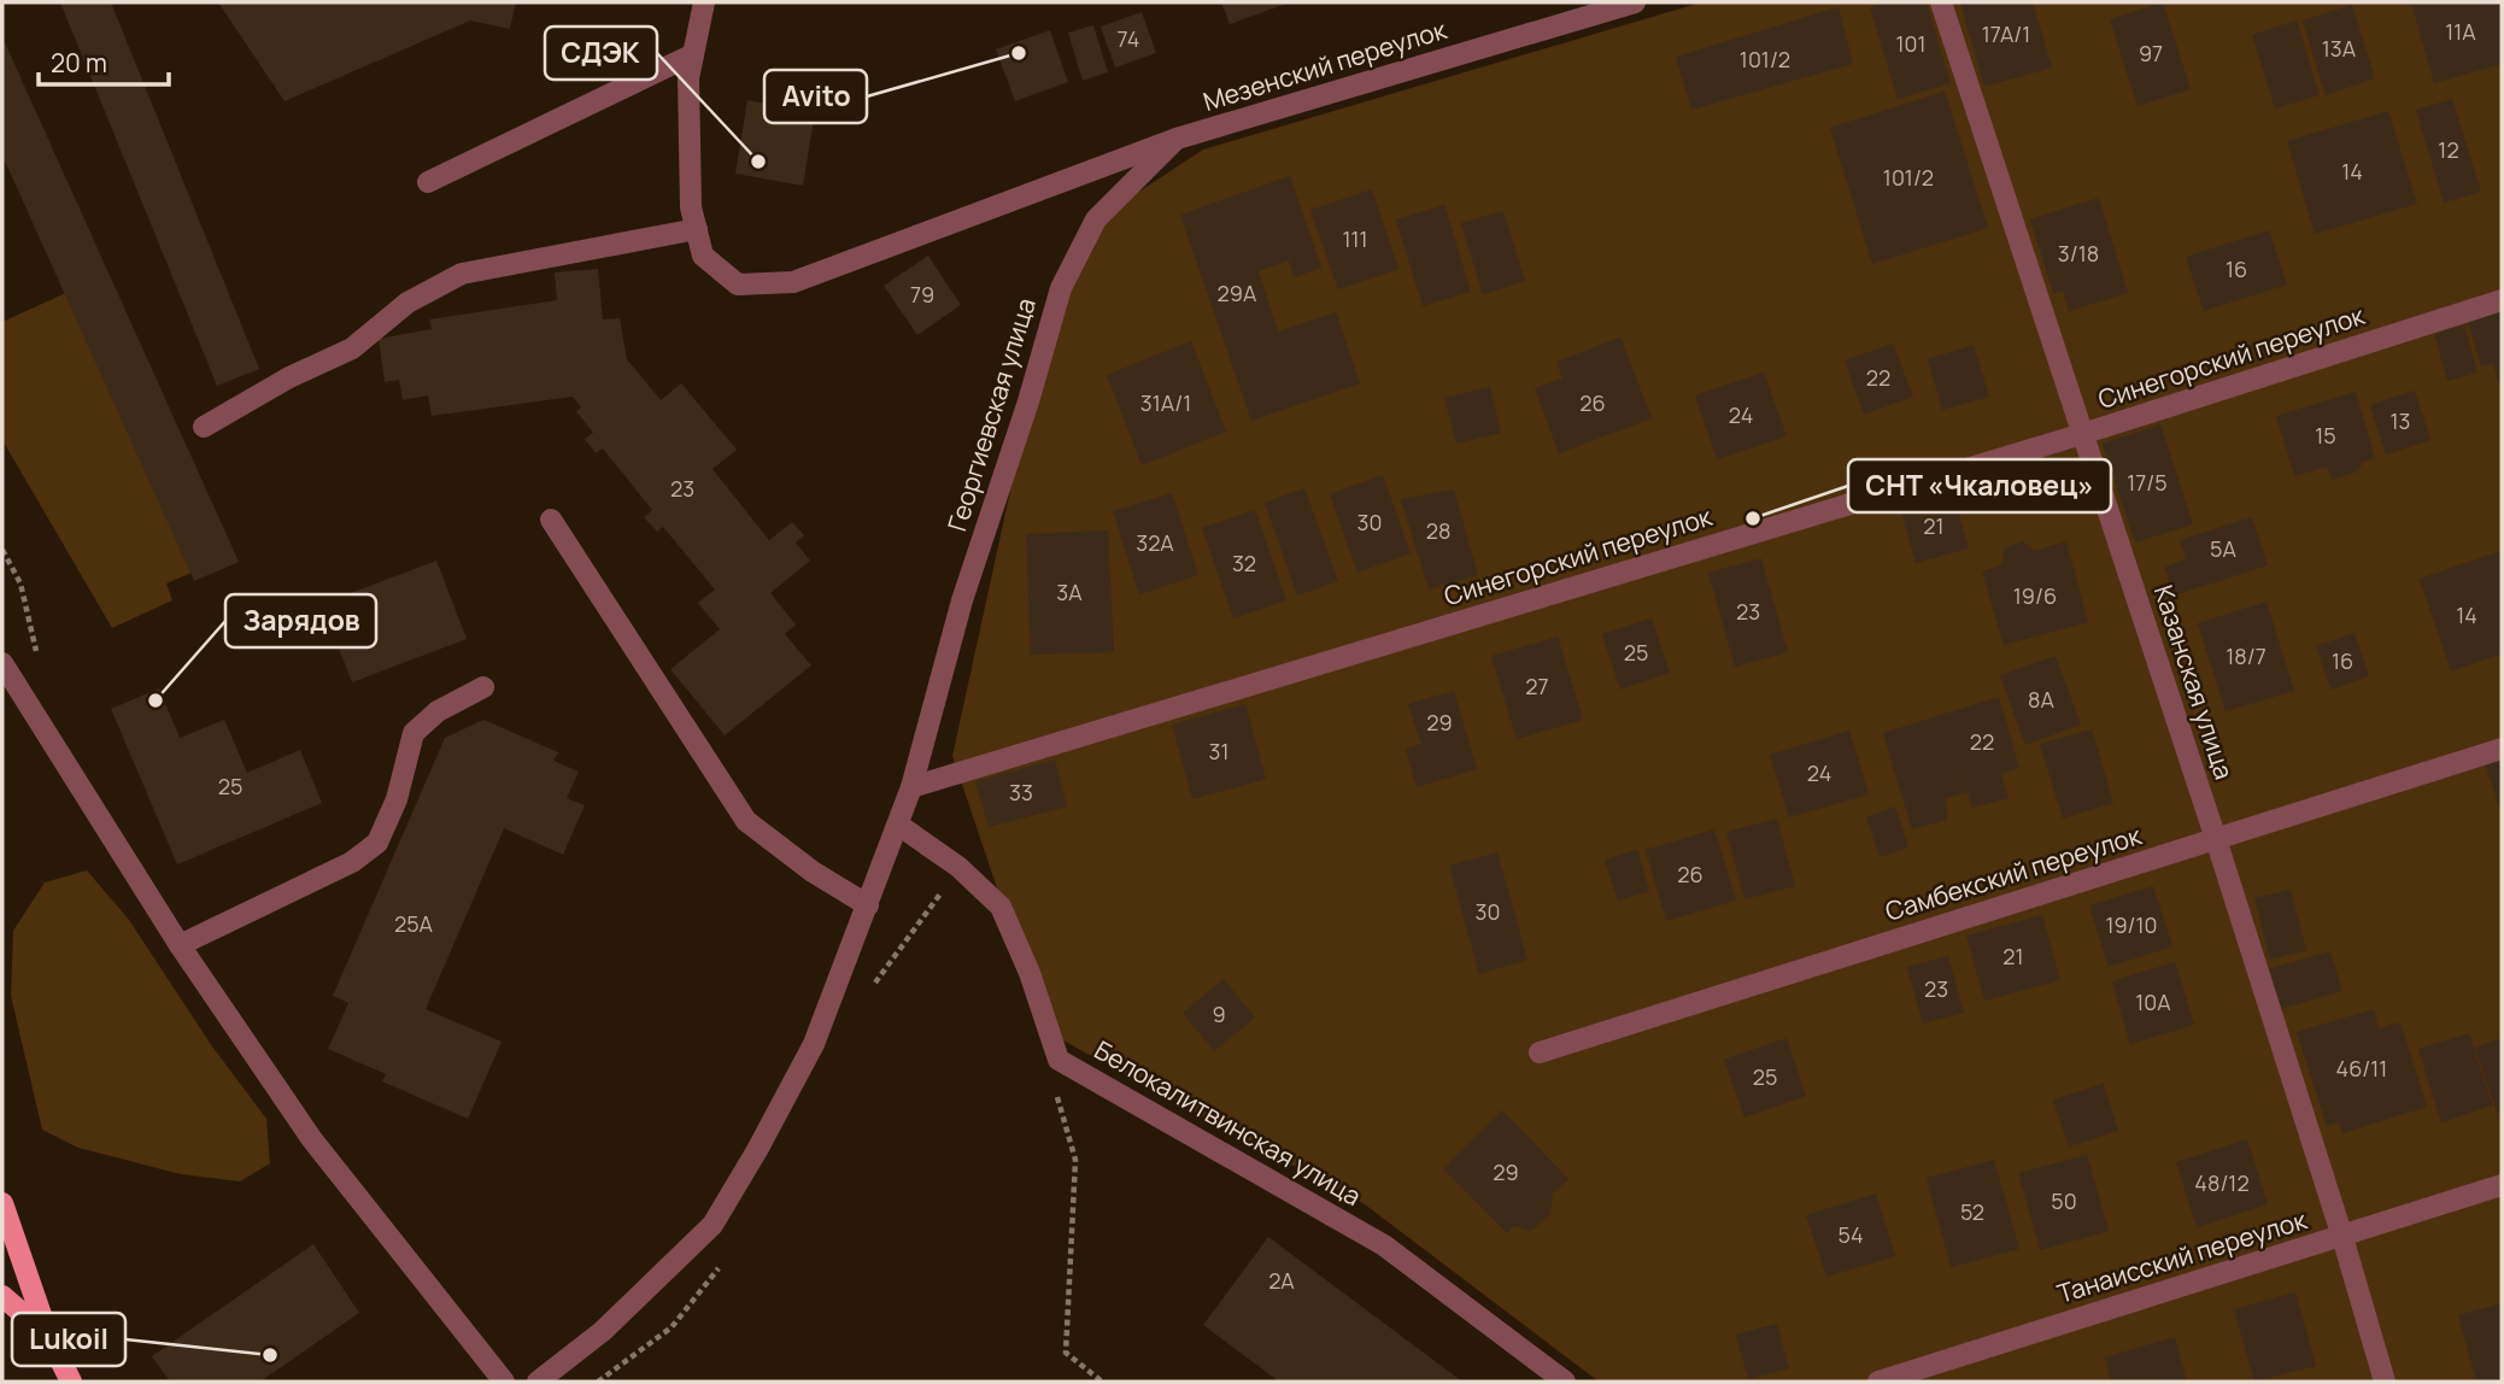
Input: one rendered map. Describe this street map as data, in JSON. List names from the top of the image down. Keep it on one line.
{"streets":{"street":["Мезенский переулок","Синегорский переулок","Георгиевская улица","Казанская улица","Самбекский переулок","Белокалитвинская улица","Танаисский переулок"]},"crossings":[["Мезенский переулок","Георгиевская улица"],["Синегорский переулок","Георгиевская улица"],["Синегорский переулок","Казанская улица"],["Георгиевская улица","Белокалитвинская улица"],["Казанская улица","Самбекский переулок"],["Казанская улица","Танаисский переулок"]],"places":["Avito","СДЭК","СНТ «Чкаловец»","Зарядов","Lukoil"],"house_numbers":["11А","17А/1","74","101","13А","97","101/2","12","14","101/2","111","3/18","16","29А","79","22","31А/1","26","24","13","15","17/5","23","30","21","28","32А","5А","32","3А","19/6","23","14","25","18/7","16","27","8А","29","22","31","24","25","33","26","30","25А","19/10","21","23","10А","9","46/11","25","29","48/12","50","52","54","2А"],"scale_bar":"20 m"}
